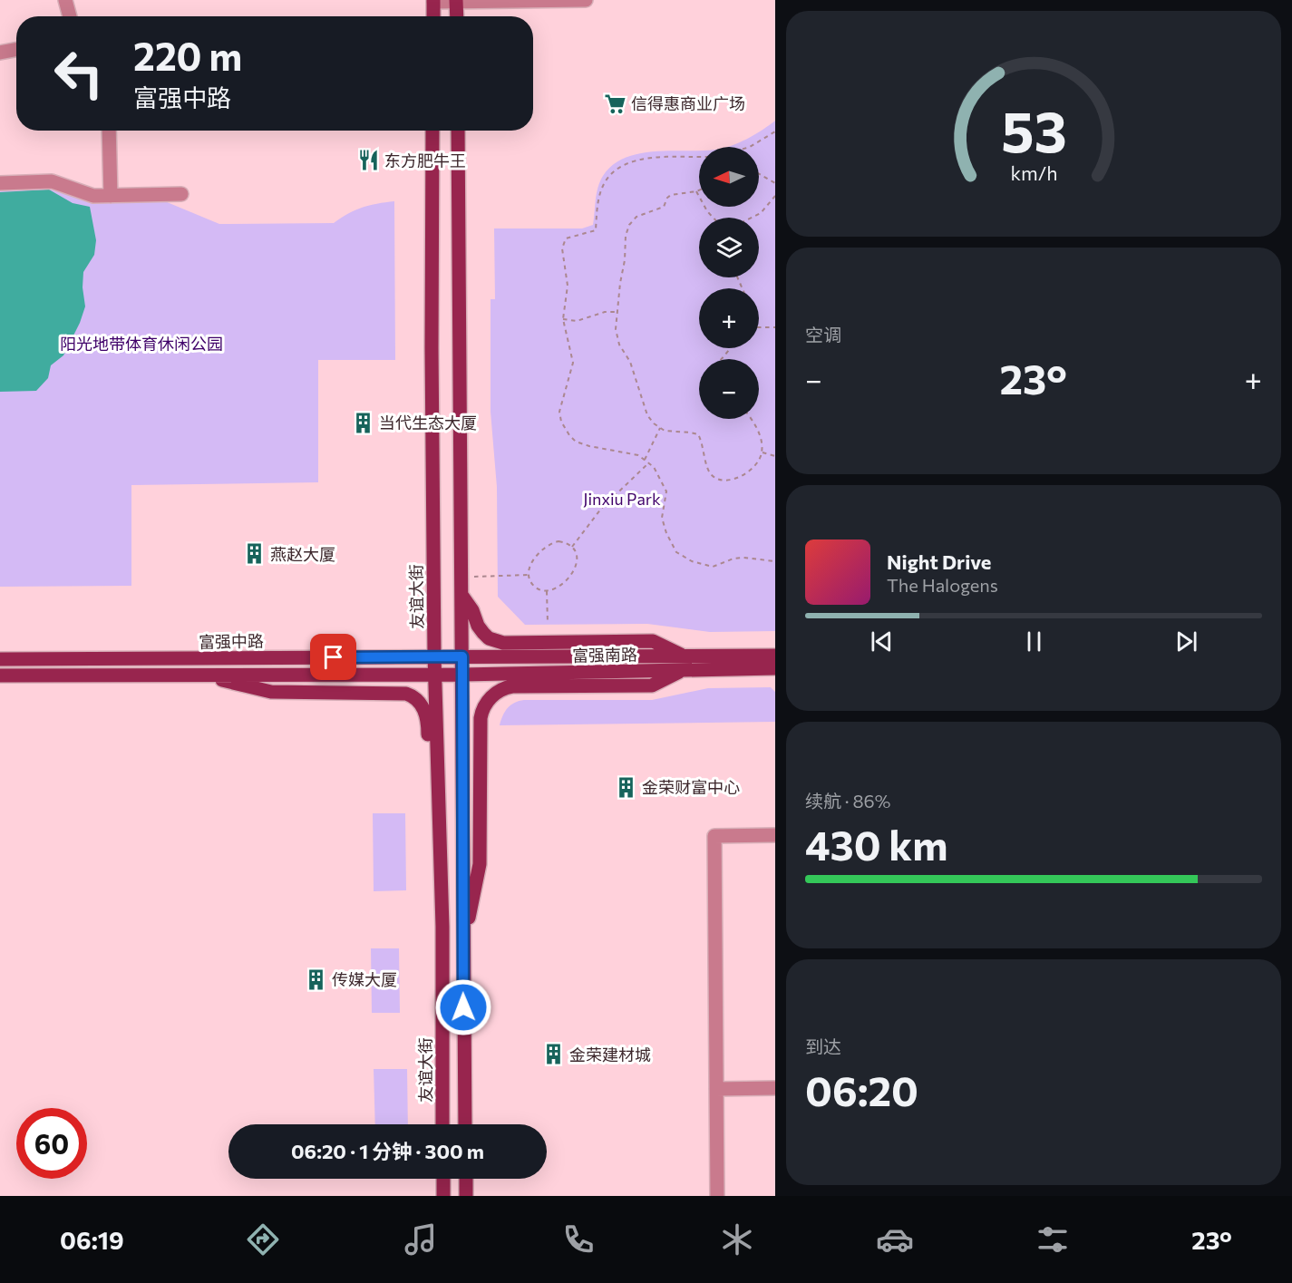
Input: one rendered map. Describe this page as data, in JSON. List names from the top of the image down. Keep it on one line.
{"streets":{"main road":["友谊大街","富强中路","富强南路"]},"crossings":[["友谊大街","富强中路"],["友谊大街","富强南路"],["富强中路","富强南路"]],"parks":["阳光地带体育休闲公园","Jinxiu Park"],"places":{"supermarket":["信得惠商业广场"],"restaurant":["东方肥牛王"],"building":["当代生态大厦","燕赵大厦","金荣财富中心","传媒大厦","金荣建材城"]},"north":"left","page":{"turn":["220 m","富强中路"],"map_buttons":["+","−"],"tile":["空调",["续航 · 86%","430 km"],["到达","06:20"]],"heat":["−","23°","+"],"song":["Night Drive","The Halogens"],"limit":"60","trip":"06:20 · 1 分钟 · 300 m","tabs":["06:19","23°"],"gauge":["53","km/h"]}}
